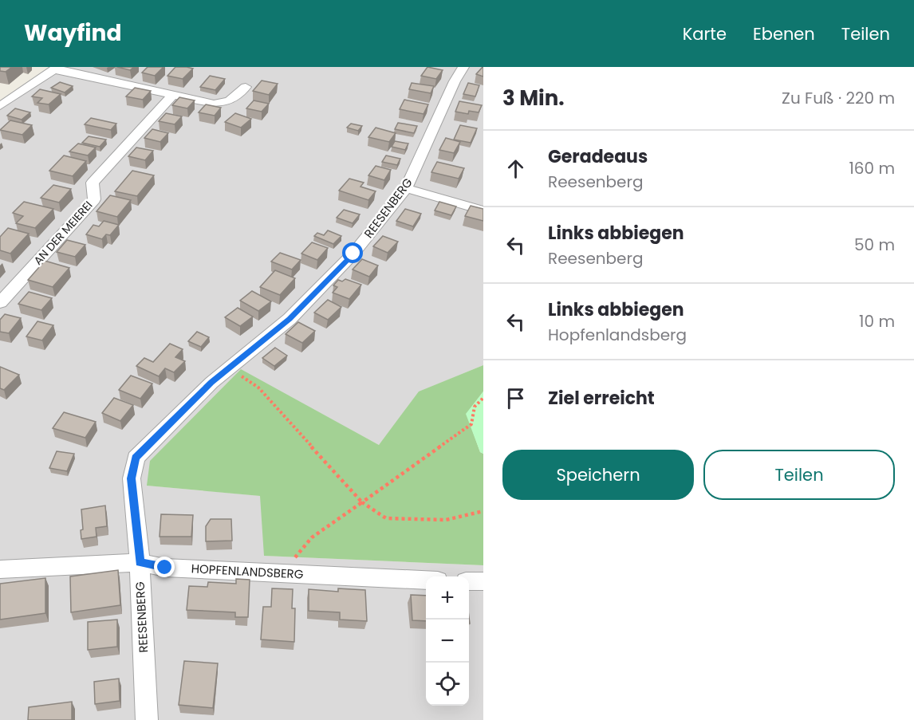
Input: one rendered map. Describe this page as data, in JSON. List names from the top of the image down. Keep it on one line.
{"streets":{"street":["REESENBERG","AN DER MEIEREI","HOPFENLANDSBERG"]},"crossings":[["REESENBERG","HOPFENLANDSBERG"]],"page":{"header":"Wayfind","nav":["Karte","Ebenen","Teilen"],"heading":["3 Min.","Zu Fuß · 220 m"],"list":[["Geradeaus","Reesenberg","160 m"],["Links abbiegen","Reesenberg","50 m"],["Links abbiegen","Hopfenlandsberg","10 m"],"Ziel erreicht"],"buttons":["Speichern","Teilen"],"map_buttons":["+","−"]}}
